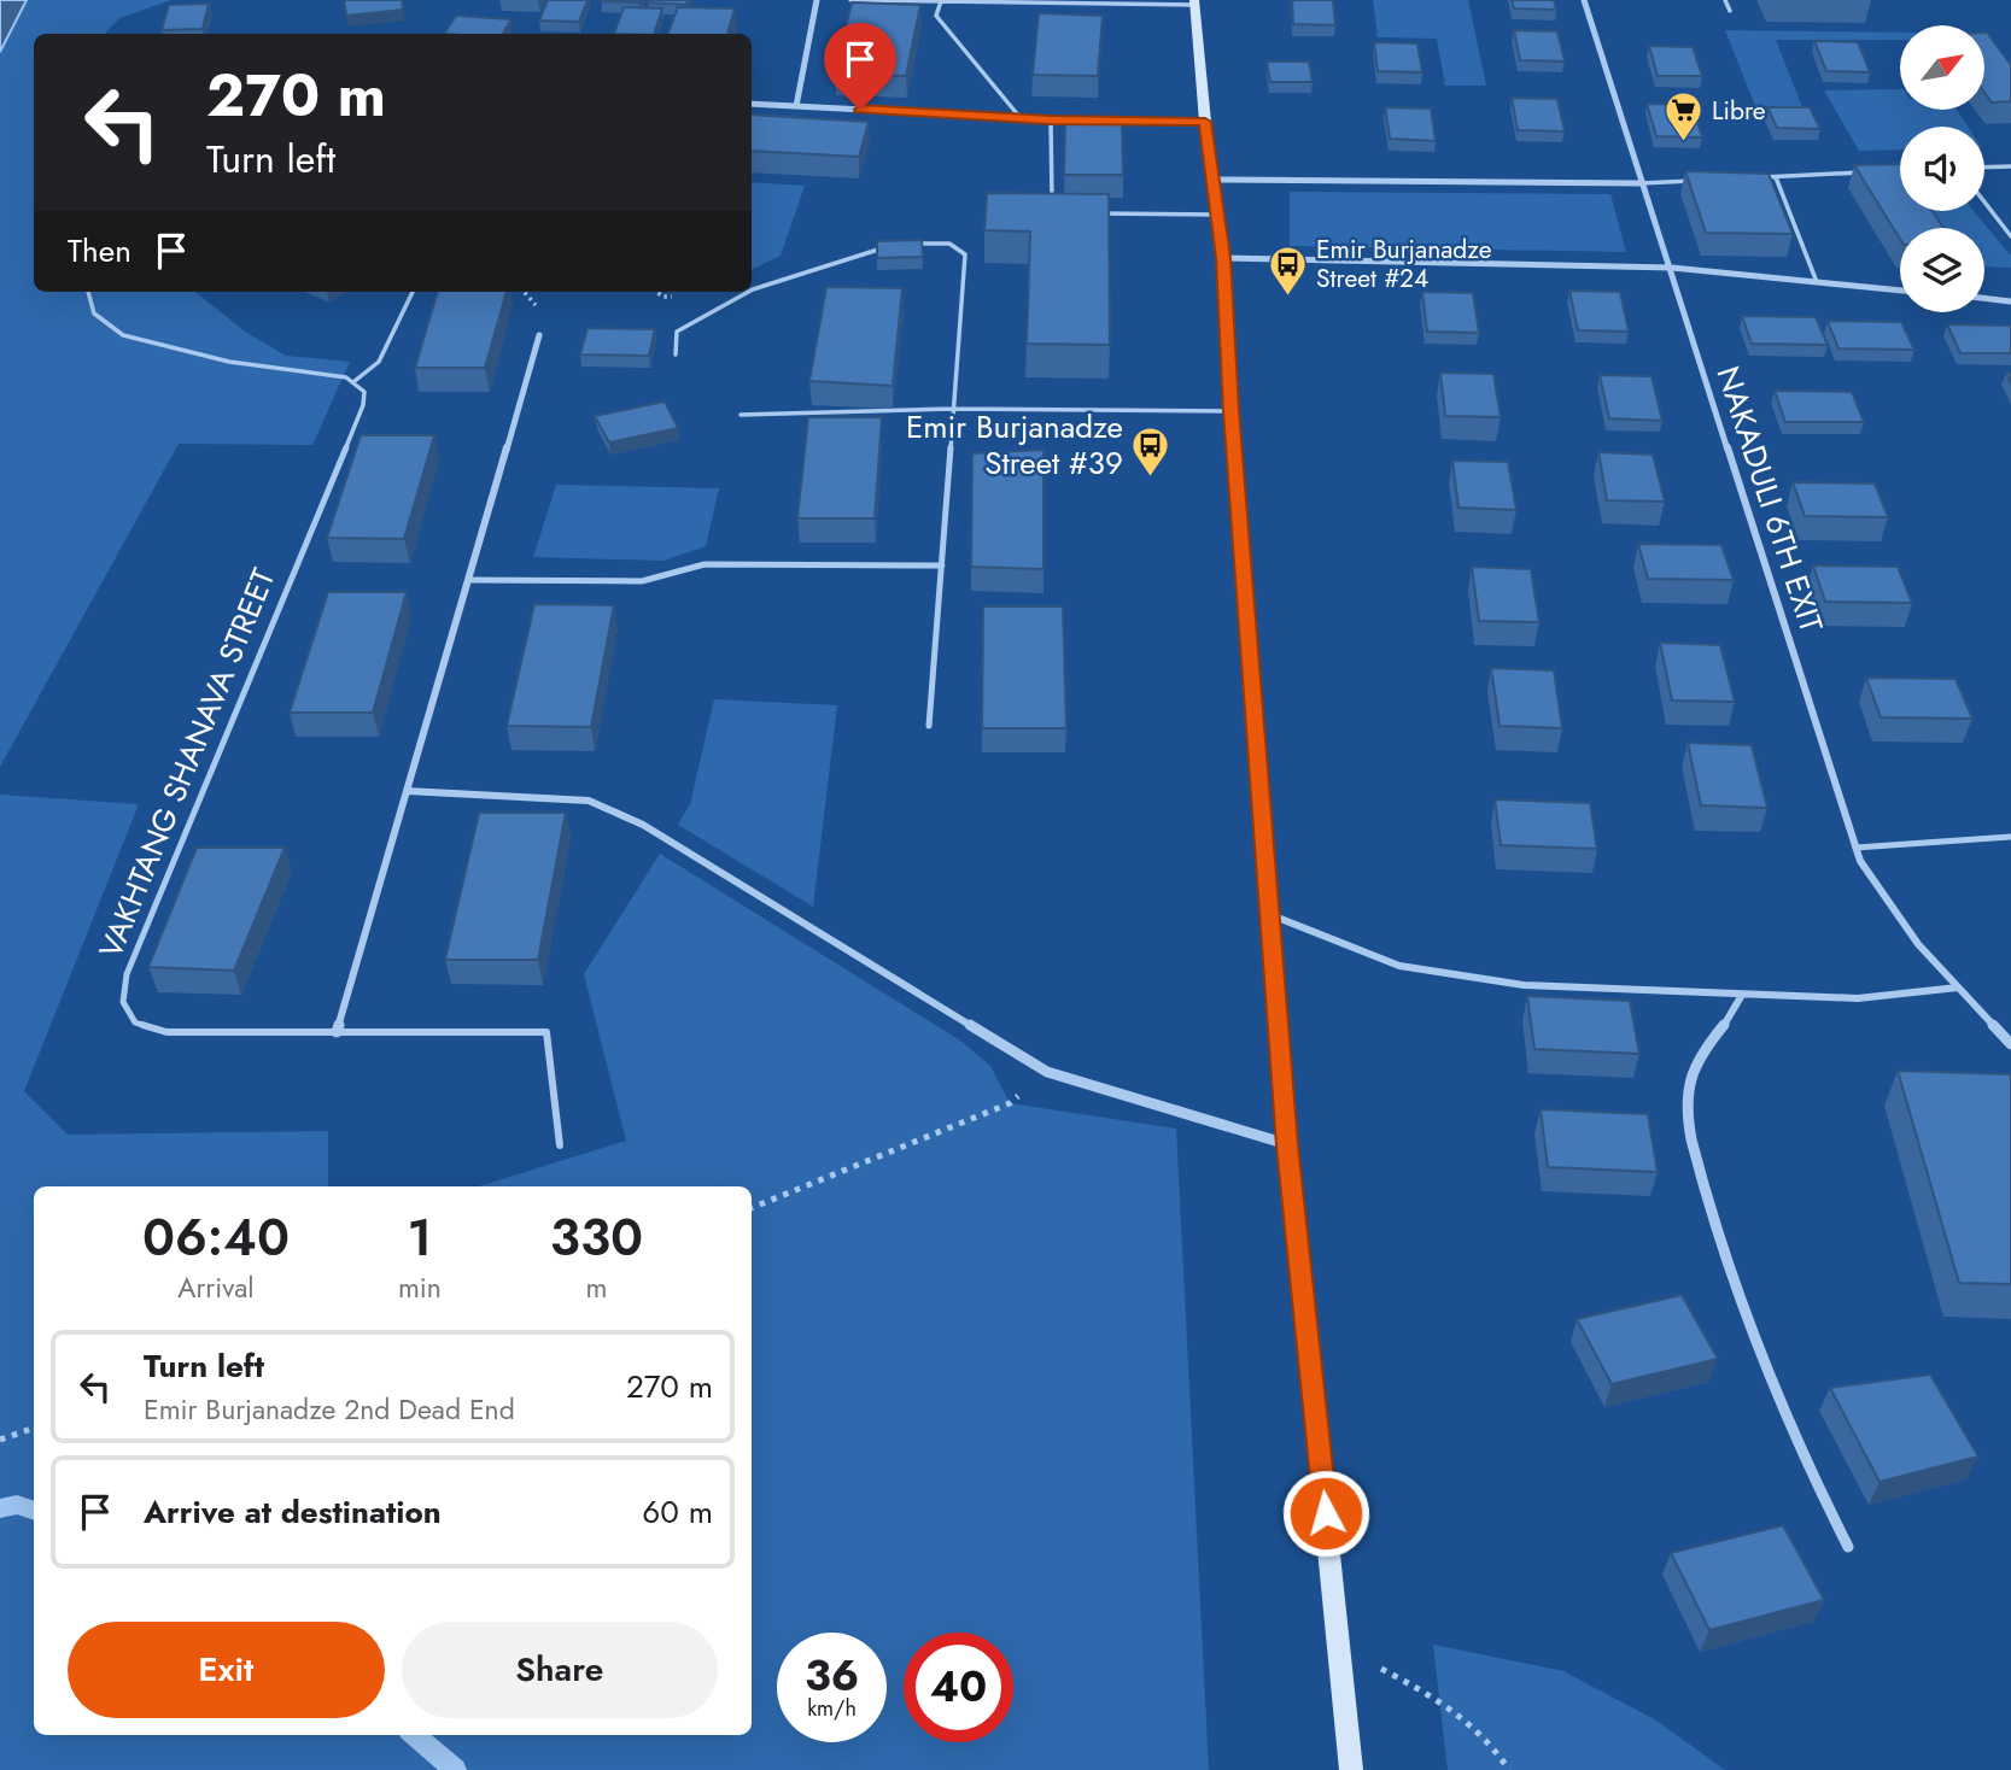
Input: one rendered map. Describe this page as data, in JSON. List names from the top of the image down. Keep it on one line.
{"streets":{"street":["NAKADULI 6TH EXIT"],"lane":["VAKHTANG SHANAVA STREET"]},"places":{"supermarket":["Libre"],"bus stop":["Emir Burjanadze Street #24","Emir Burjanadze Street #39"]},"north":"top right","page":{"turn":["270 m","Turn left"],"then":"Then","eta":["06:40","Arrival","1","min","330","m"],"list":[{"name":"Turn left","note":"Emir Burjanadze 2nd Dead End","value":"270 m"},{"name":"Arrive at destination","value":"60 m"}],"buttons":["Exit","Share"],"speed":"36 km/h","limit":"40"}}
